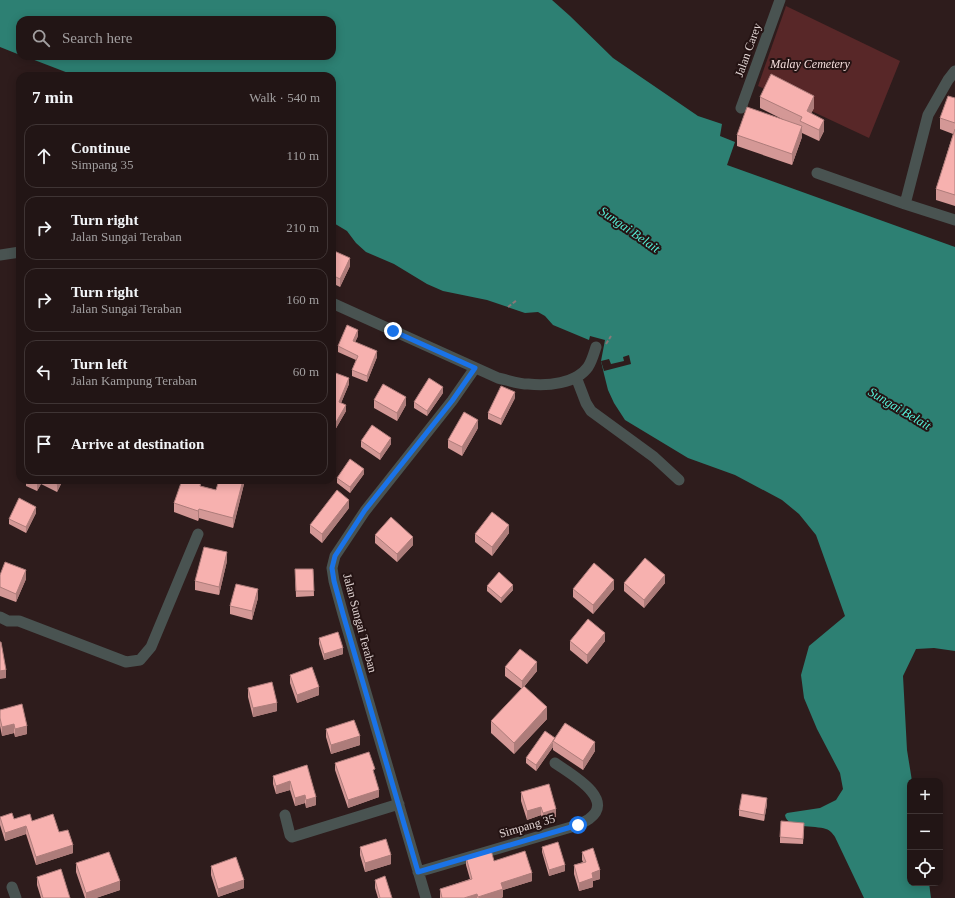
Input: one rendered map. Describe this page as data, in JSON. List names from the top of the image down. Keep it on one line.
{"streets":{"street":["Jalan Carey","Jalan Sungai Teraban","Simpang 35"]},"crossings":[["Jalan Sungai Teraban","Simpang 35"]],"water":["Sungai Belait"],"parks":["Malay Cemetery"],"page":{"search":"Search here","heading":["7 min","Walk · 540 m"],"list":[["Continue","Simpang 35","110 m"],["Turn right","Jalan Sungai Teraban","210 m"],["Turn right","Jalan Sungai Teraban","160 m"],["Turn left","Jalan Kampung Teraban","60 m"],"Arrive at destination"],"map_buttons":["+","−"]}}
